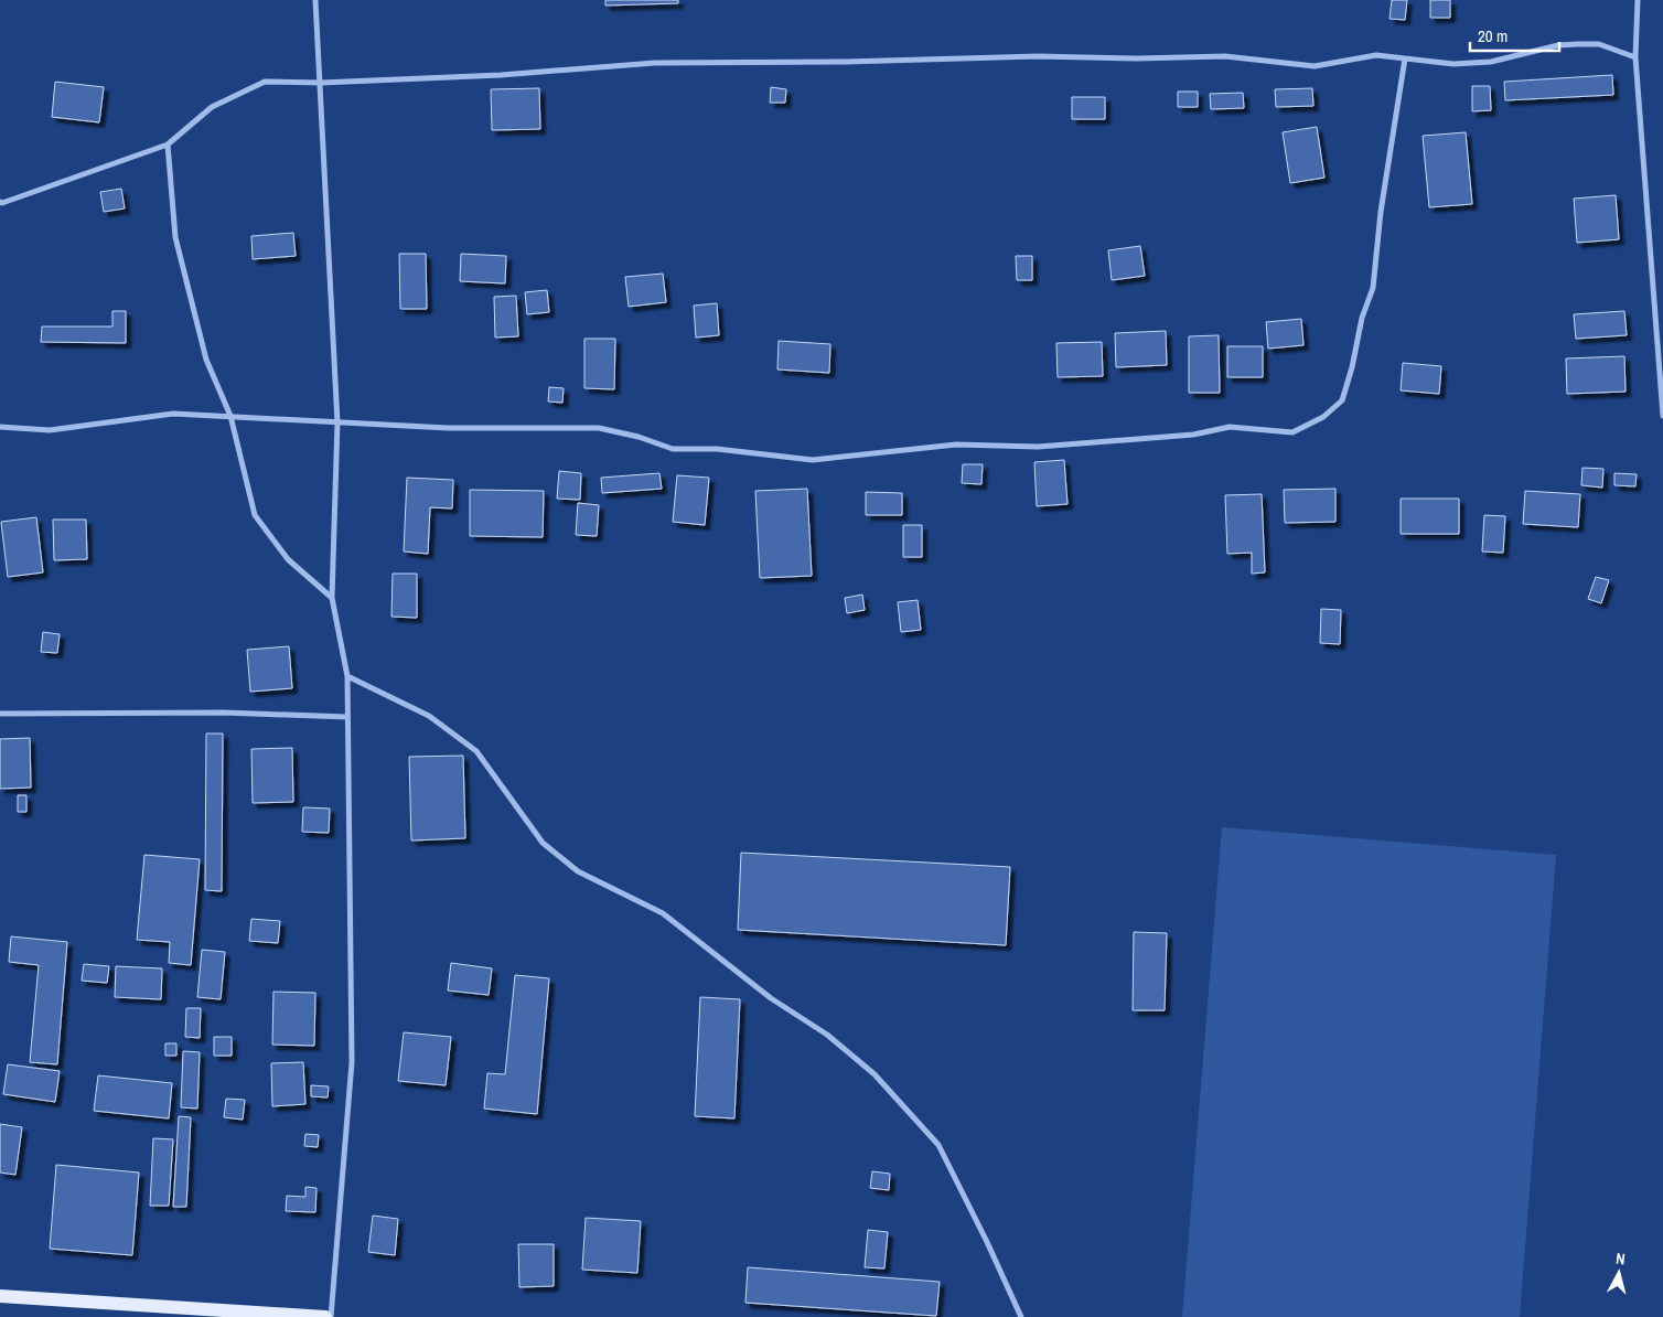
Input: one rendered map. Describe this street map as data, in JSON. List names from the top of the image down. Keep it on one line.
{"scale_bar":"20 m","north":"top"}
